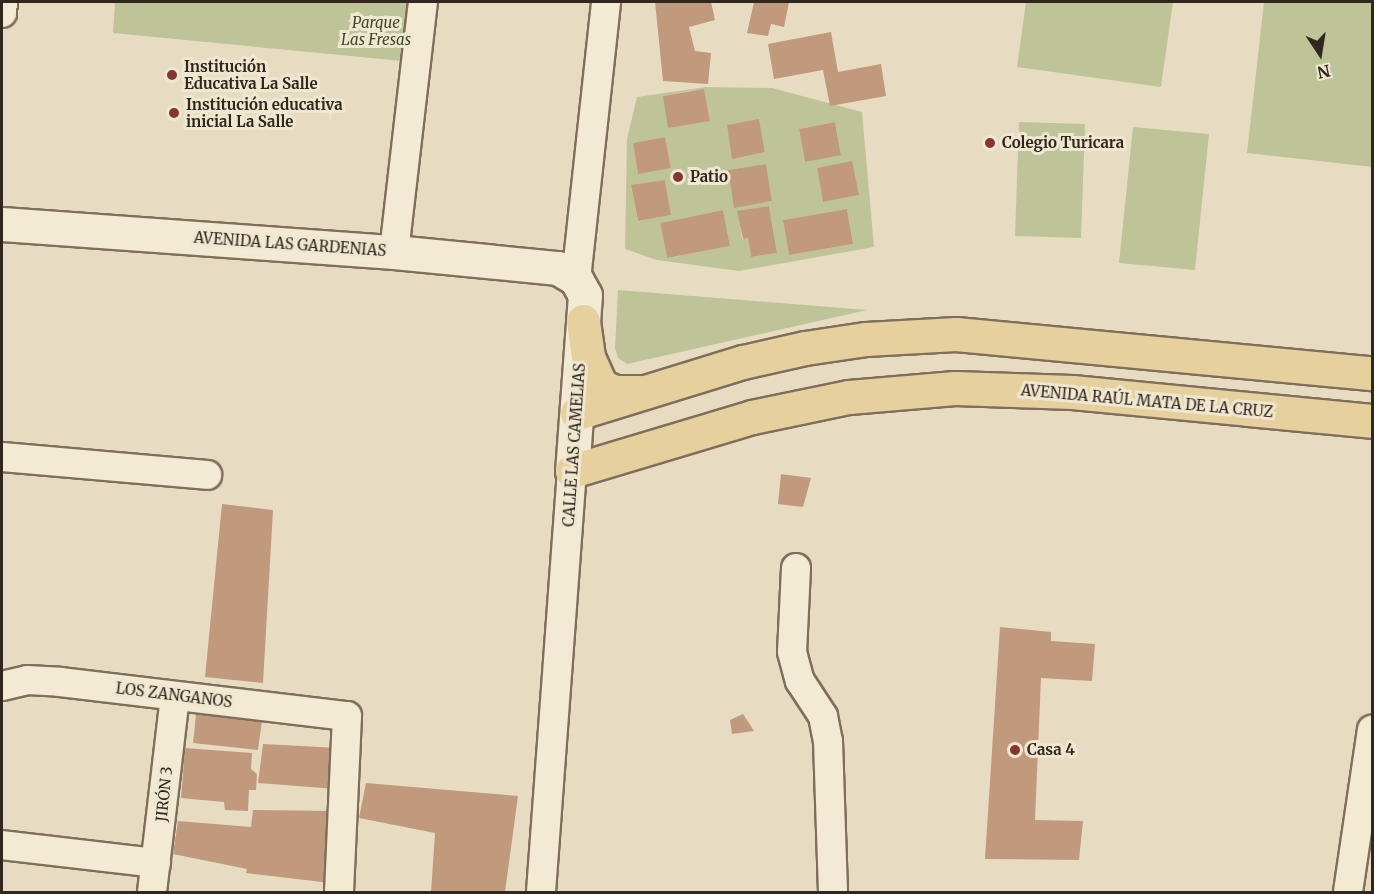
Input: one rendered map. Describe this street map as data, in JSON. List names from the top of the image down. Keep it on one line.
{"streets":{"main road":["AVENIDA LAS GARDENIAS","AVENIDA RAÚL MATA DE LA CRUZ","CALLE LAS CAMELIAS"],"street":["LOS ZANGANOS","JIRÓN 3"]},"crossings":[["AVENIDA LAS GARDENIAS","CALLE LAS CAMELIAS"],["AVENIDA RAÚL MATA DE LA CRUZ","CALLE LAS CAMELIAS"],["LOS ZANGANOS","JIRÓN 3"]],"parks":["Parque Las Fresas"],"places":["Institución Educativa La Salle","Institución educativa inicial La Salle","Colegio Turicara","Patio","Casa 4"],"north":"bottom"}
